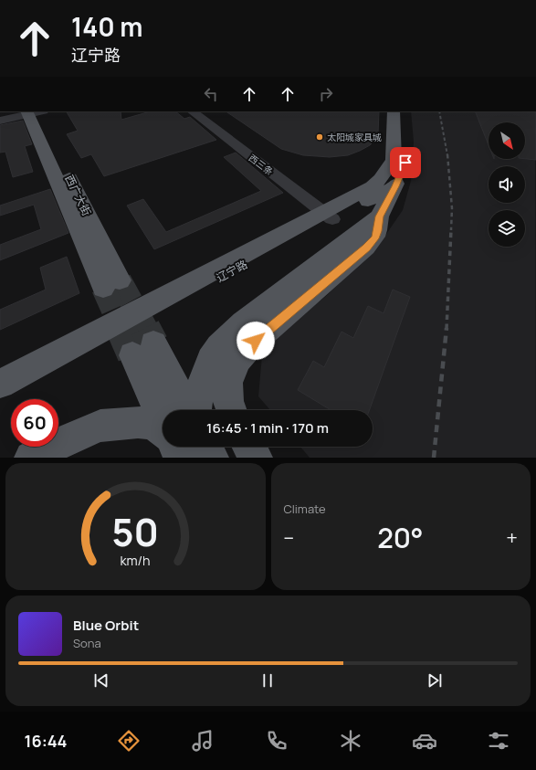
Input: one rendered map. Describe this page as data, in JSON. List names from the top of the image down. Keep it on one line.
{"streets":{"main road":["西广大街","辽宁路"],"street":["西三条"]},"crossings":[["西三条","辽宁路"]],"places":["太阳城家具城"],"north":"bottom right","page":{"turn":["140 m","辽宁路"],"limit":"60","trip":"16:45 · 1 min · 170 m","tile":"Climate","heat":["−","20°","+"],"song":["Blue Orbit","Sona"],"tabs":"16:44","gauge":["50","km/h"]}}
